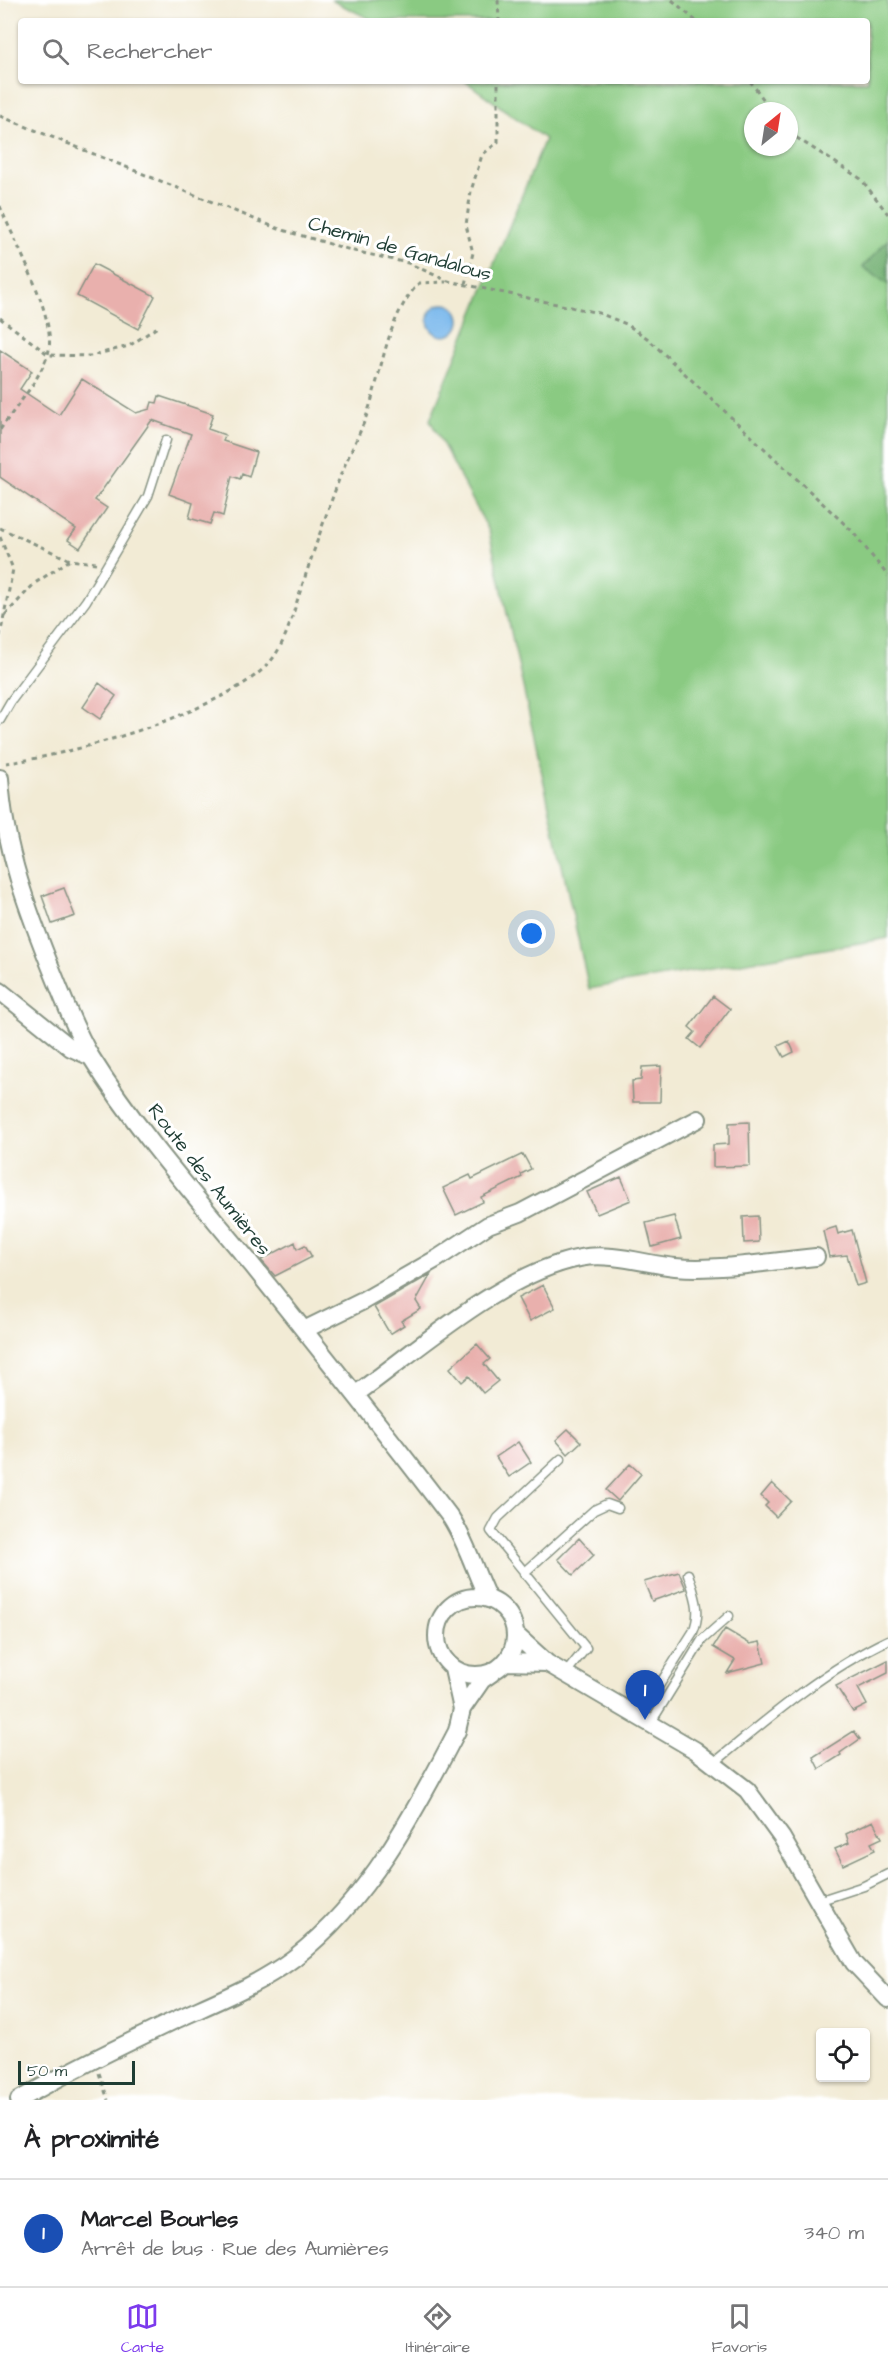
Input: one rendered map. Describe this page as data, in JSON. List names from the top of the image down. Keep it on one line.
{"streets":{"street":["Route des Aumières"],"path":["Chemin de Gandalous"]},"scale_bar":"50 m","north":"top right","page":{"search":"Rechercher","pins":"1","scale":"50 m","heading":"À proximité","list":[{"mark":"1","name":"Marcel Bourles","note":"Arrêt de bus · Rue des Aumières","value":"340 m"}],"nav":["Carte","Itinéraire","Favoris"]}}
